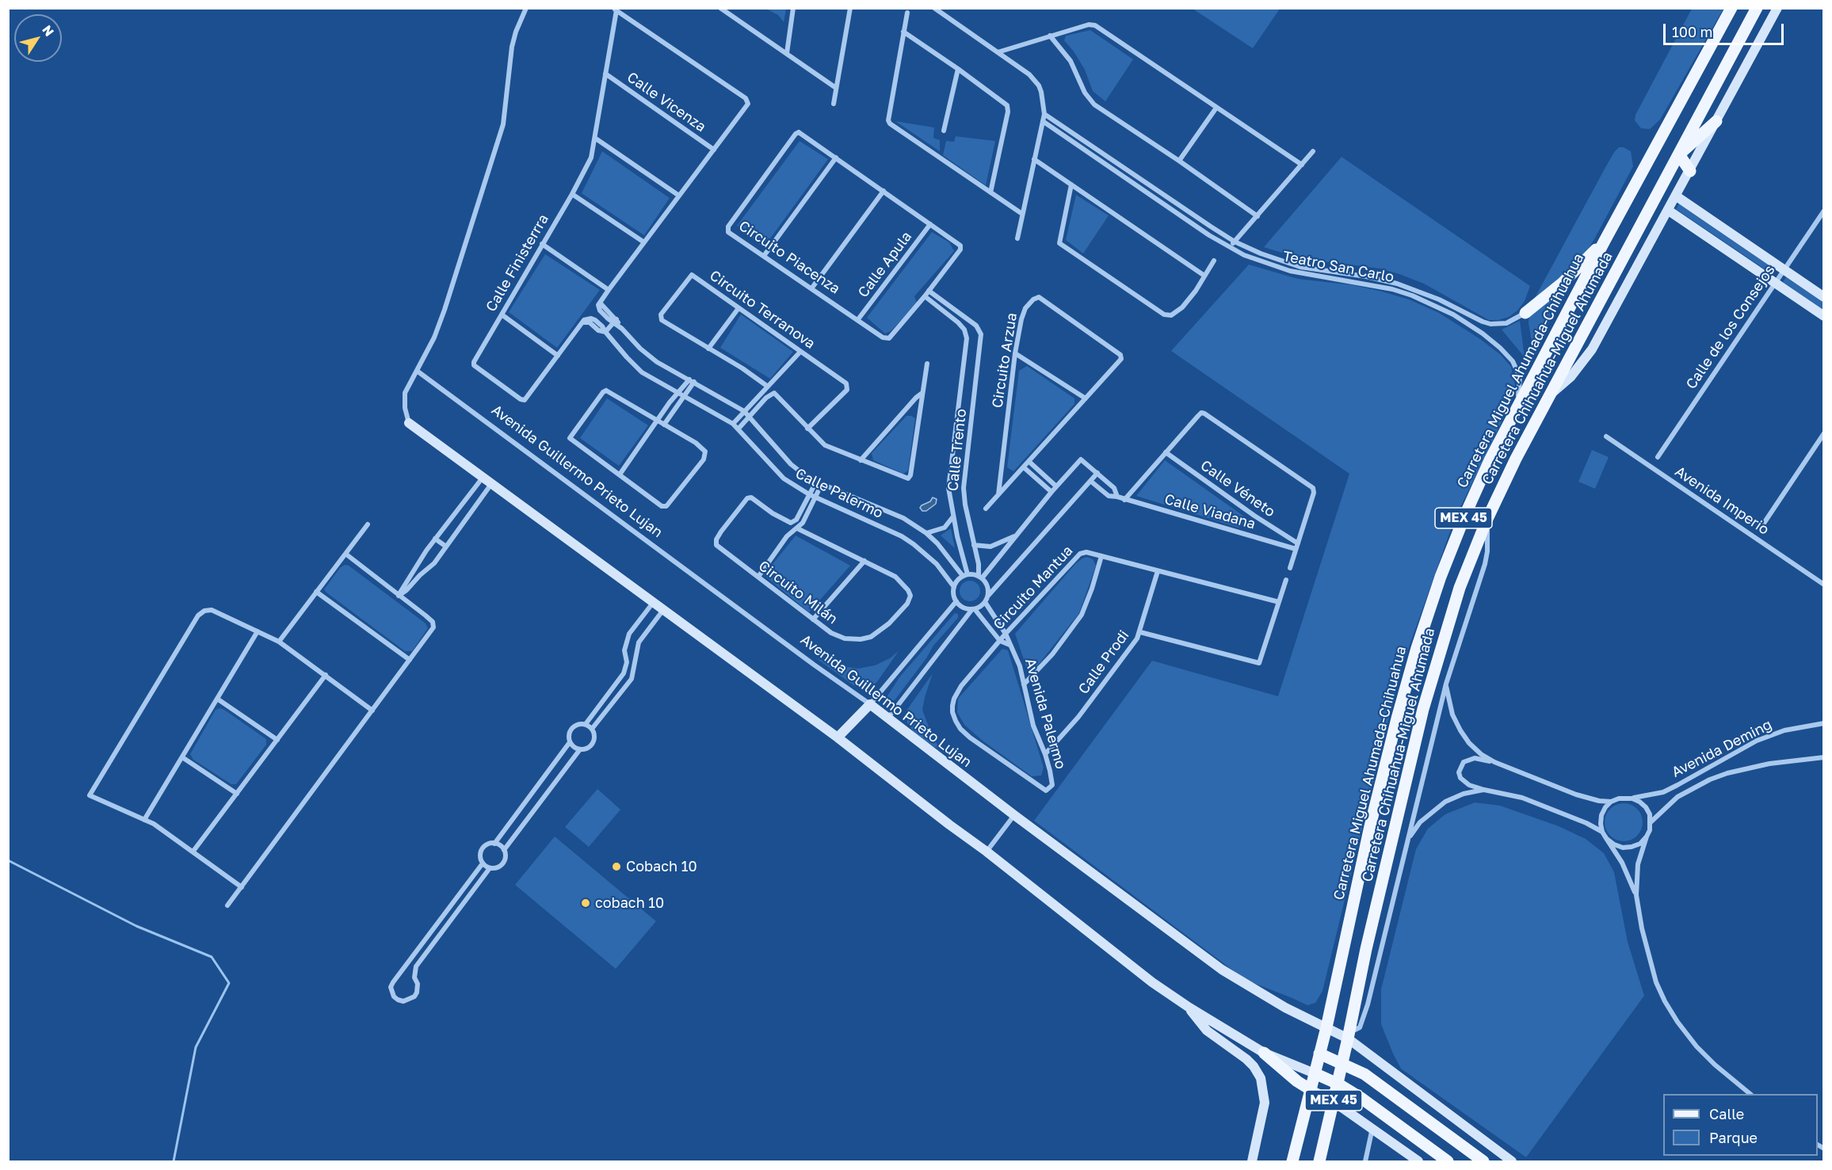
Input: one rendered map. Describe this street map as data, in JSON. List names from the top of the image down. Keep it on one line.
{"streets":{"main road":["Carretera Chihuahua-Miguel Ahumada","Carretera Miguel Ahumada-Chihuahua","MEX 45"],"street":["Calle Vicenza","Circuito Piacenza","Calle Finisterrra","Calle Apula","Teatro San Carlo","Circuito Terranova","Calle de los Consejos","Circuito Arzua","Calle Trento","Avenida Guillermo Prieto Lujan","Calle Véneto","Calle Palermo","Avenida Imperio","Calle Viadana","Circuito Mantua","Circuito Milán","Calle Prodi","Avenida Palermo","Avenida Deming"]},"crossings":[["Calle Vicenza","Calle Finisterrra"],["Circuito Piacenza","Calle Apula"],["Circuito Piacenza","Calle Trento"],["Calle Finisterrra","Calle Palermo"],["Teatro San Carlo","Carretera Miguel Ahumada-Chihuahua"],["Carretera Chihuahua-Miguel Ahumada","Avenida Guillermo Prieto Lujan"],["Carretera Chihuahua-Miguel Ahumada","MEX 45"],["Carretera Miguel Ahumada-Chihuahua","Avenida Guillermo Prieto Lujan"],["Carretera Miguel Ahumada-Chihuahua","MEX 45"],["Calle Trento","Calle Palermo"],["Calle Trento","Avenida Palermo"],["Avenida Guillermo Prieto Lujan","MEX 45"],["Calle Véneto","Calle Viadana"],["Calle Palermo","Circuito Milán"],["Calle Palermo","Avenida Palermo"],["Circuito Mantua","Calle Prodi"],["Circuito Mantua","Avenida Palermo"],["Calle Prodi","Avenida Palermo"]],"places":["Cobach 10","cobach 10"],"legend":["Calle","Parque"],"scale_bar":"100 m","north":"top right"}
